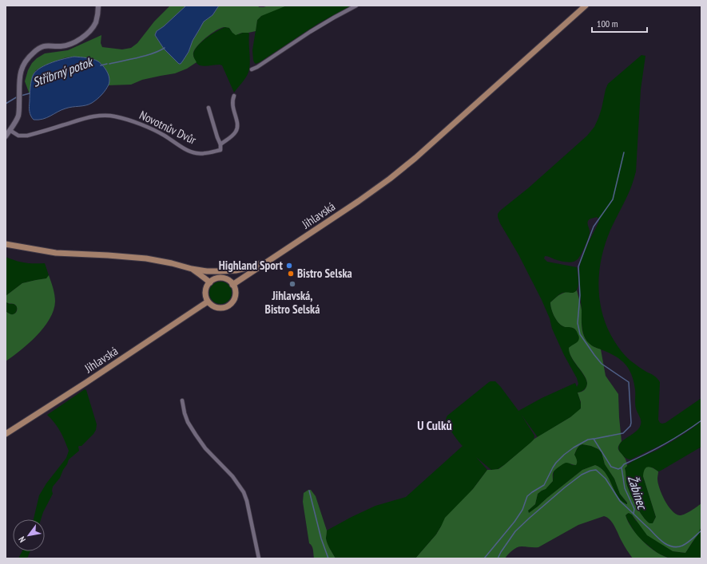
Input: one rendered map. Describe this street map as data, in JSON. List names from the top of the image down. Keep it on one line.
{"streets":{"main road":["Jihlavská"],"street":["Novotnův Dvůr"]},"districts":["U Culků"],"water":["Stříbrný potok","Žabinec"],"places":["Highland Sport","Bistro Selska","Jihlavská, Bistro Selská"],"scale_bar":"100 m","north":"bottom left"}
